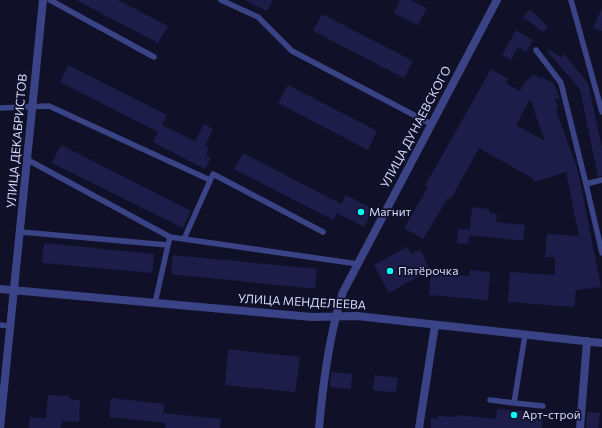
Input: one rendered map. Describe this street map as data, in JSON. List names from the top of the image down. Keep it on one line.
{"streets":{"street":["УЛИЦА ДУНАЕВСКОГО","УЛИЦА ДЕКАБРИСТОВ","УЛИЦА МЕНДЕЛЕЕВА"]},"crossings":[["УЛИЦА ДУНАЕВСКОГО","УЛИЦА МЕНДЕЛЕЕВА"],["УЛИЦА ДЕКАБРИСТОВ","УЛИЦА МЕНДЕЛЕЕВА"]],"places":["Магнит","Пятёрочка","Арт-строй"]}
